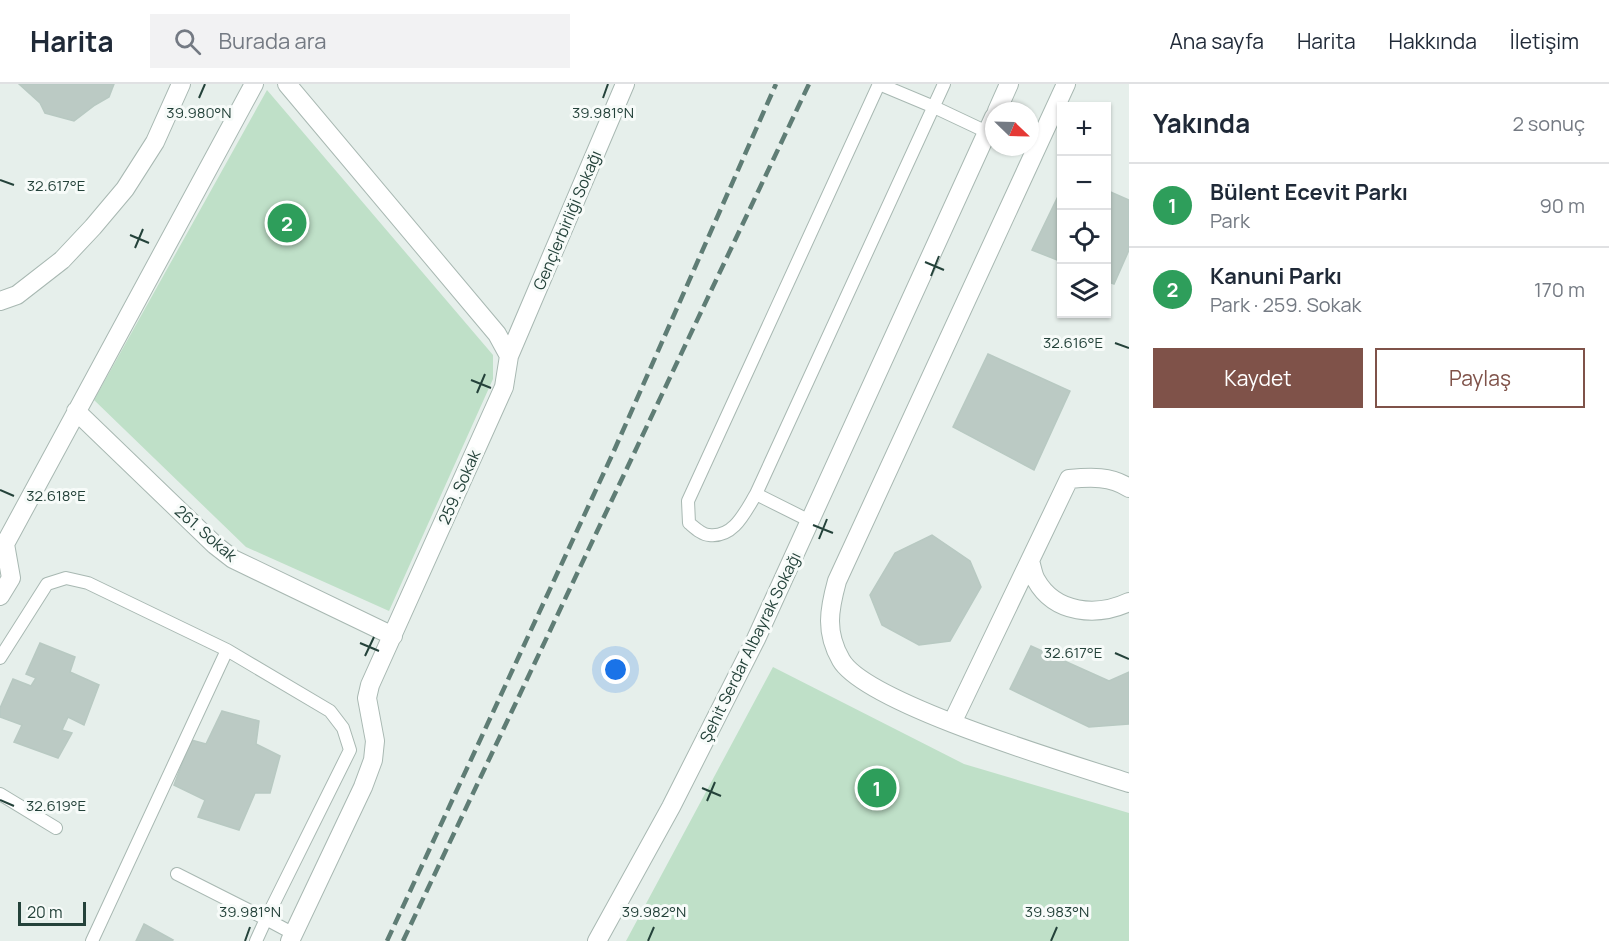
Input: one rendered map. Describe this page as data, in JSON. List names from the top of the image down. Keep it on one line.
{"streets":{"street":["Gençlerbirliği Sokağı","259. Sokak","261. Sokak","Şehit Serdar Albayrak Sokağı"]},"crossings":[["Gençlerbirliği Sokağı","259. Sokak"],["259. Sokak","261. Sokak"]],"scale_bar":"20 m","north":"bottom right","page":{"header":"Harita","search":"Burada ara","nav":["Ana sayfa","Harita","Hakkında","İletişim"],"heading":["Yakında","2 sonuç"],"map_buttons":["+","−"],"list":[{"mark":"1","name":"Bülent Ecevit Parkı","note":"Park","value":"90 m"},{"mark":"2","name":"Kanuni Parkı","note":"Park · 259. Sokak","value":"170 m"}],"pins":["2","1"],"buttons":["Kaydet","Paylaş"],"scale":"20 m"},"coordinates":["39.980°N","39.981°N","32.617°E","32.616°E","32.618°E","32.619°E","39.982°N","39.983°N"]}
